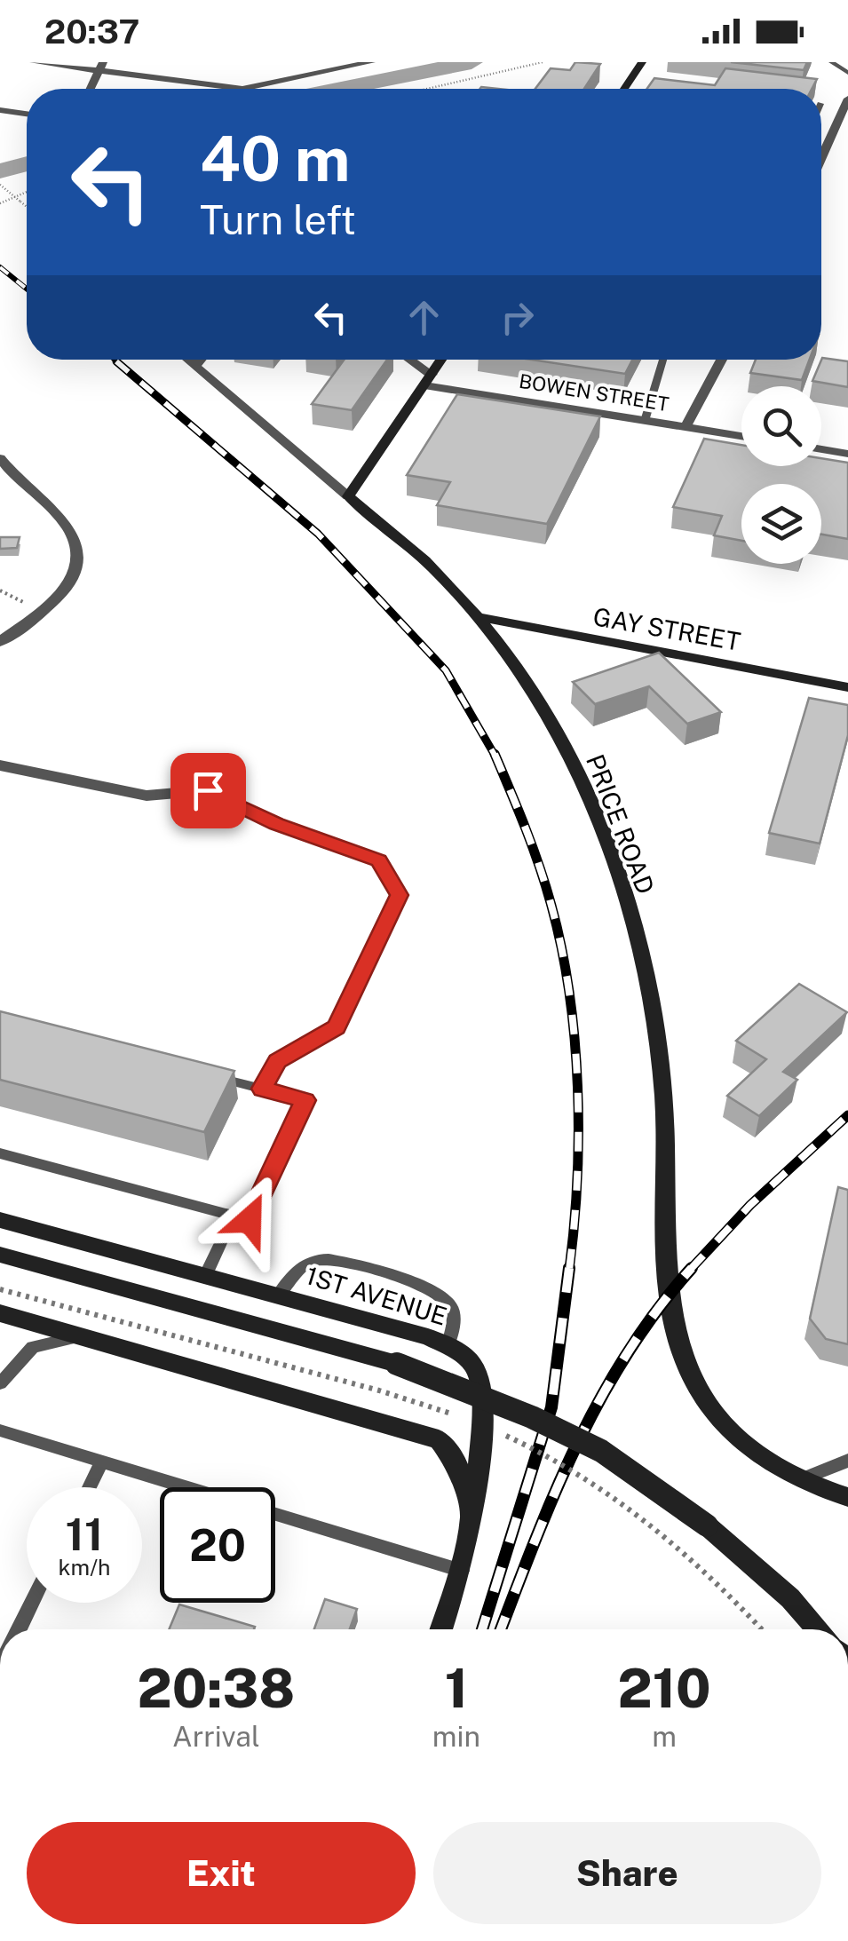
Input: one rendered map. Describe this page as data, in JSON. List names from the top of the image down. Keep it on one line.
{"streets":{"street":["BOWEN STREET","GAY STREET","PRICE ROAD","1ST AVENUE"]},"crossings":[["GAY STREET","PRICE ROAD"]],"page":{"status":"20:37","turn":["40 m","Turn left"],"speed":"11 km/h","limit":"20","eta":["20:38","Arrival","1","min","210","m"],"buttons":["Exit","Share"]}}
